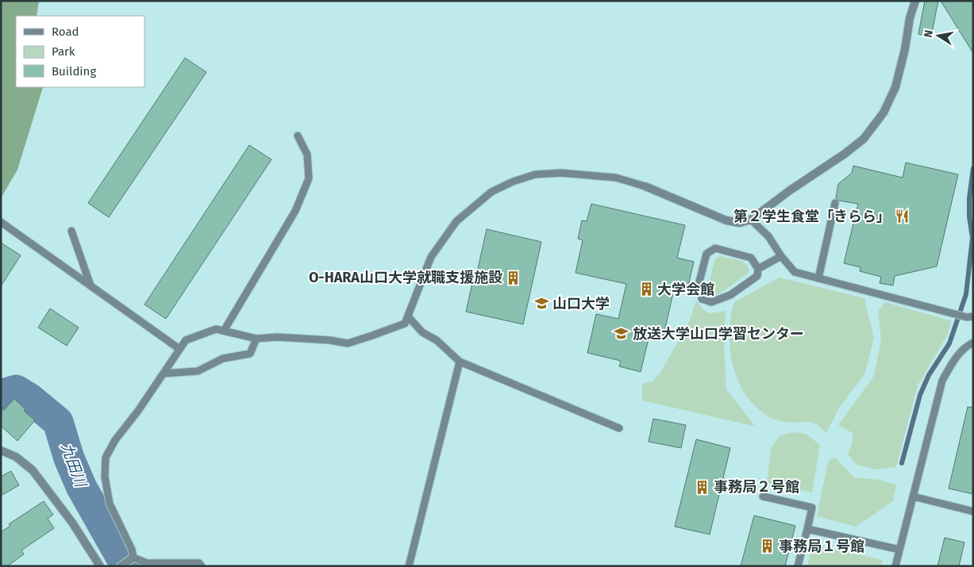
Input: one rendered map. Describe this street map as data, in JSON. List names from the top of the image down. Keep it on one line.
{"water":["九田川"],"places":{"restaurant":["第２学生食堂「きらら」"],"building":["O-HARA山口大学就職支援施設","大学会館","事務局２号館","事務局１号館"],"school or university":["山口大学","放送大学山口学習センター"]},"legend":["Road","Park","Building"],"north":"left"}
